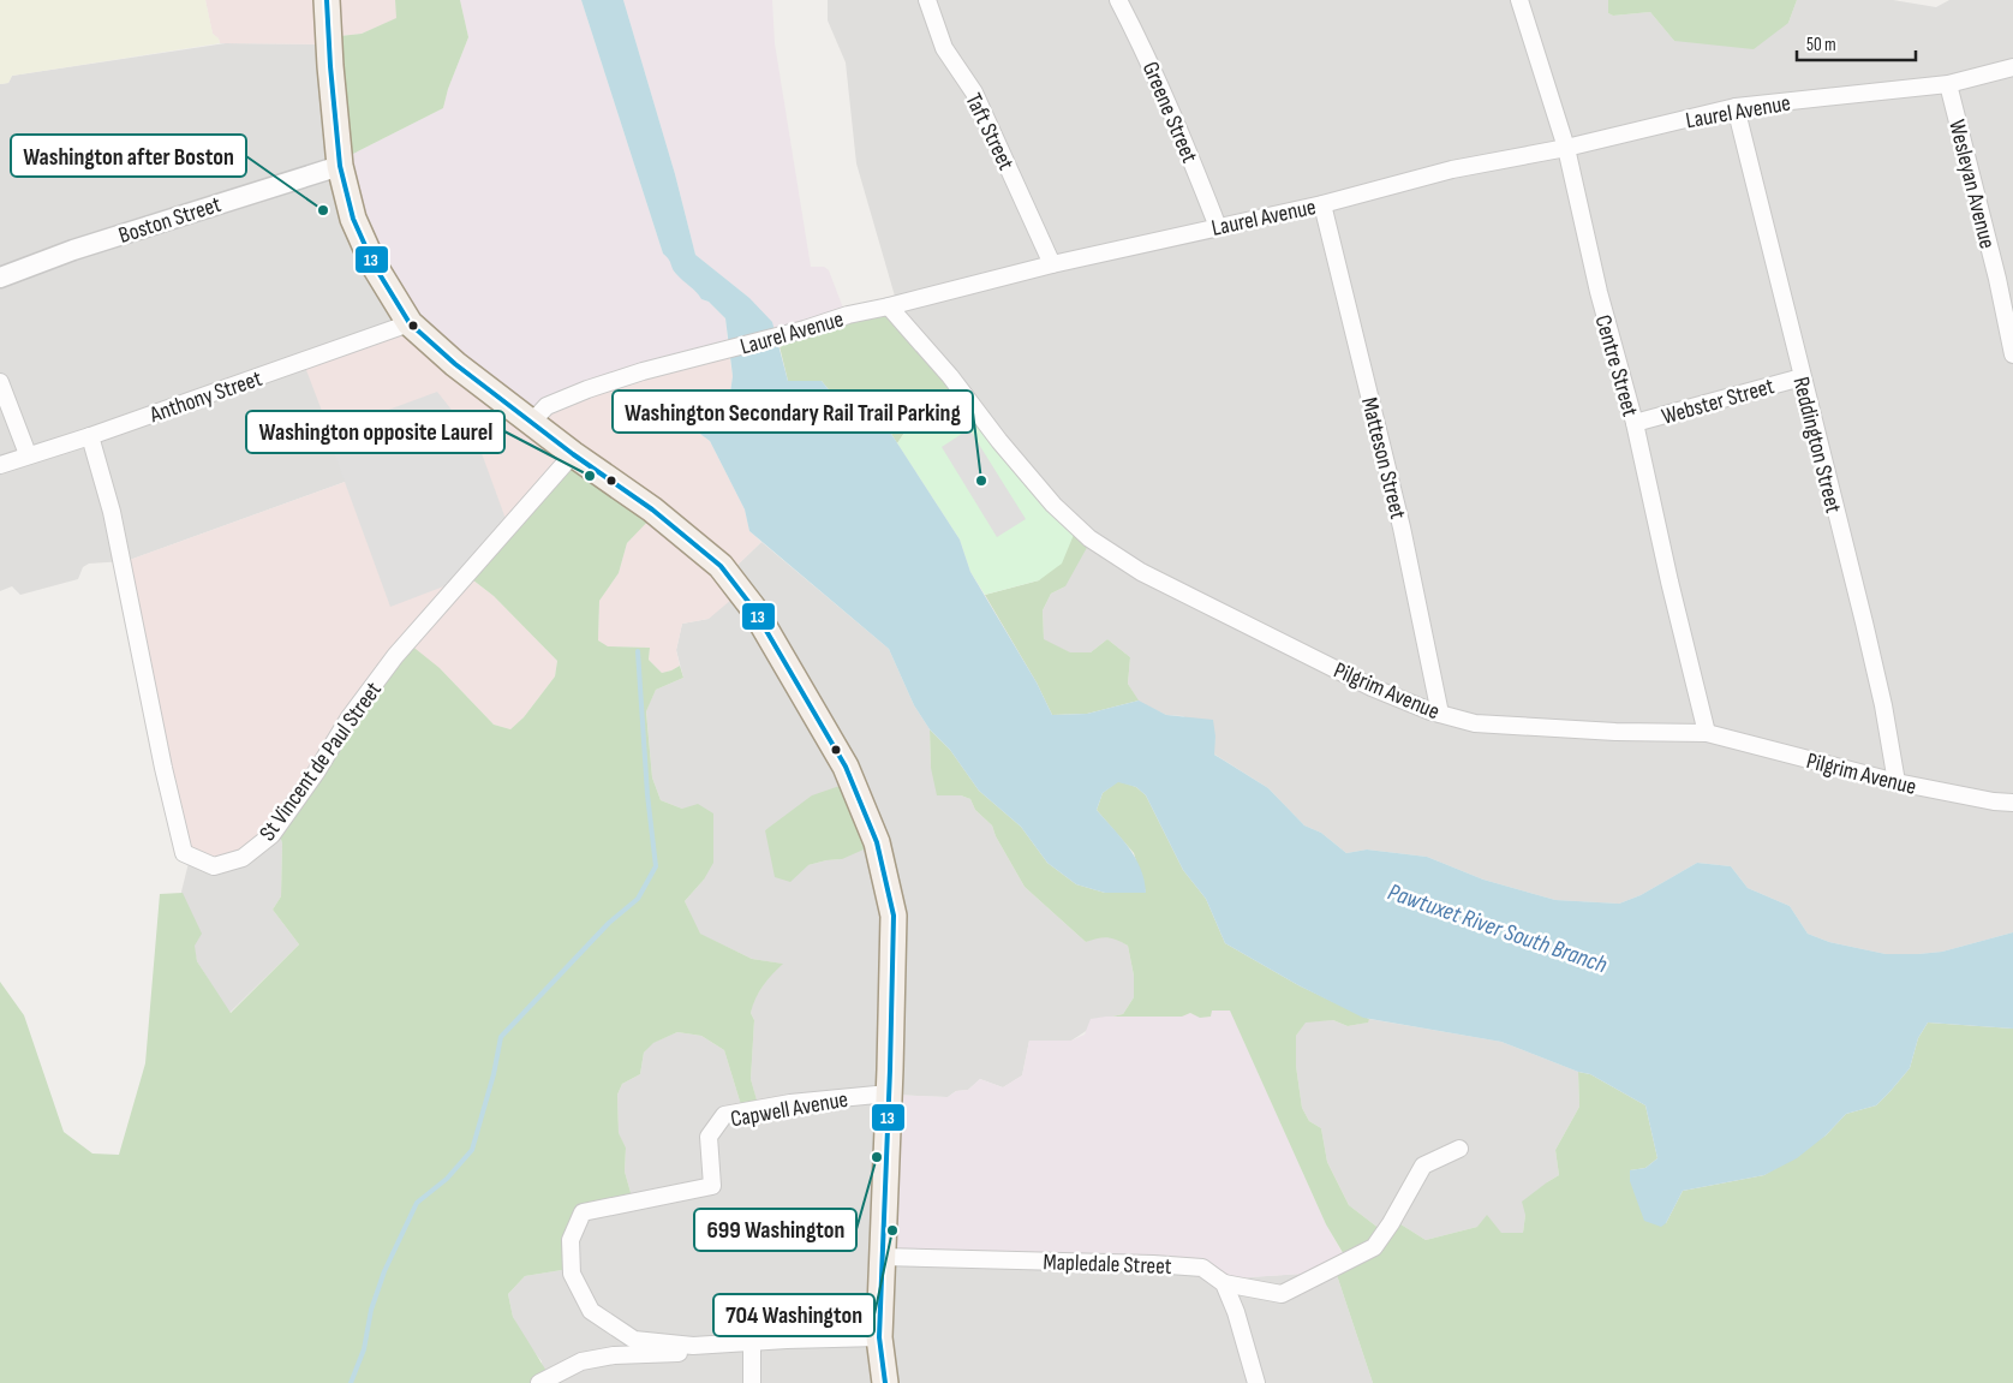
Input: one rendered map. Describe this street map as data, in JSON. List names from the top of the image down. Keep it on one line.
{"streets":{"street":["Laurel Avenue","Greene Street","Taft Street","Wesleyan Avenue","Boston Street","Centre Street","Anthony Street","Webster Street","Reddington Street","Matteson Street","Pilgrim Avenue","St Vincent de Paul Street","Capwell Avenue","Mapledale Street"]},"crossings":[["Laurel Avenue","Greene Street"],["Laurel Avenue","Taft Street"],["Laurel Avenue","Wesleyan Avenue"],["Laurel Avenue","Centre Street"],["Laurel Avenue","Reddington Street"],["Laurel Avenue","Matteson Street"],["Laurel Avenue","Pilgrim Avenue"],["Centre Street","Webster Street"],["Centre Street","Pilgrim Avenue"],["Anthony Street","St Vincent de Paul Street"],["Webster Street","Reddington Street"],["Reddington Street","Pilgrim Avenue"],["Matteson Street","Pilgrim Avenue"]],"water":["Pawtuxet River South Branch"],"places":["Washington after Boston","Washington opposite Laurel","Washington Secondary Rail Trail Parking","699 Washington","704 Washington"],"lines":["transit line 13"],"scale_bar":"50 m"}
